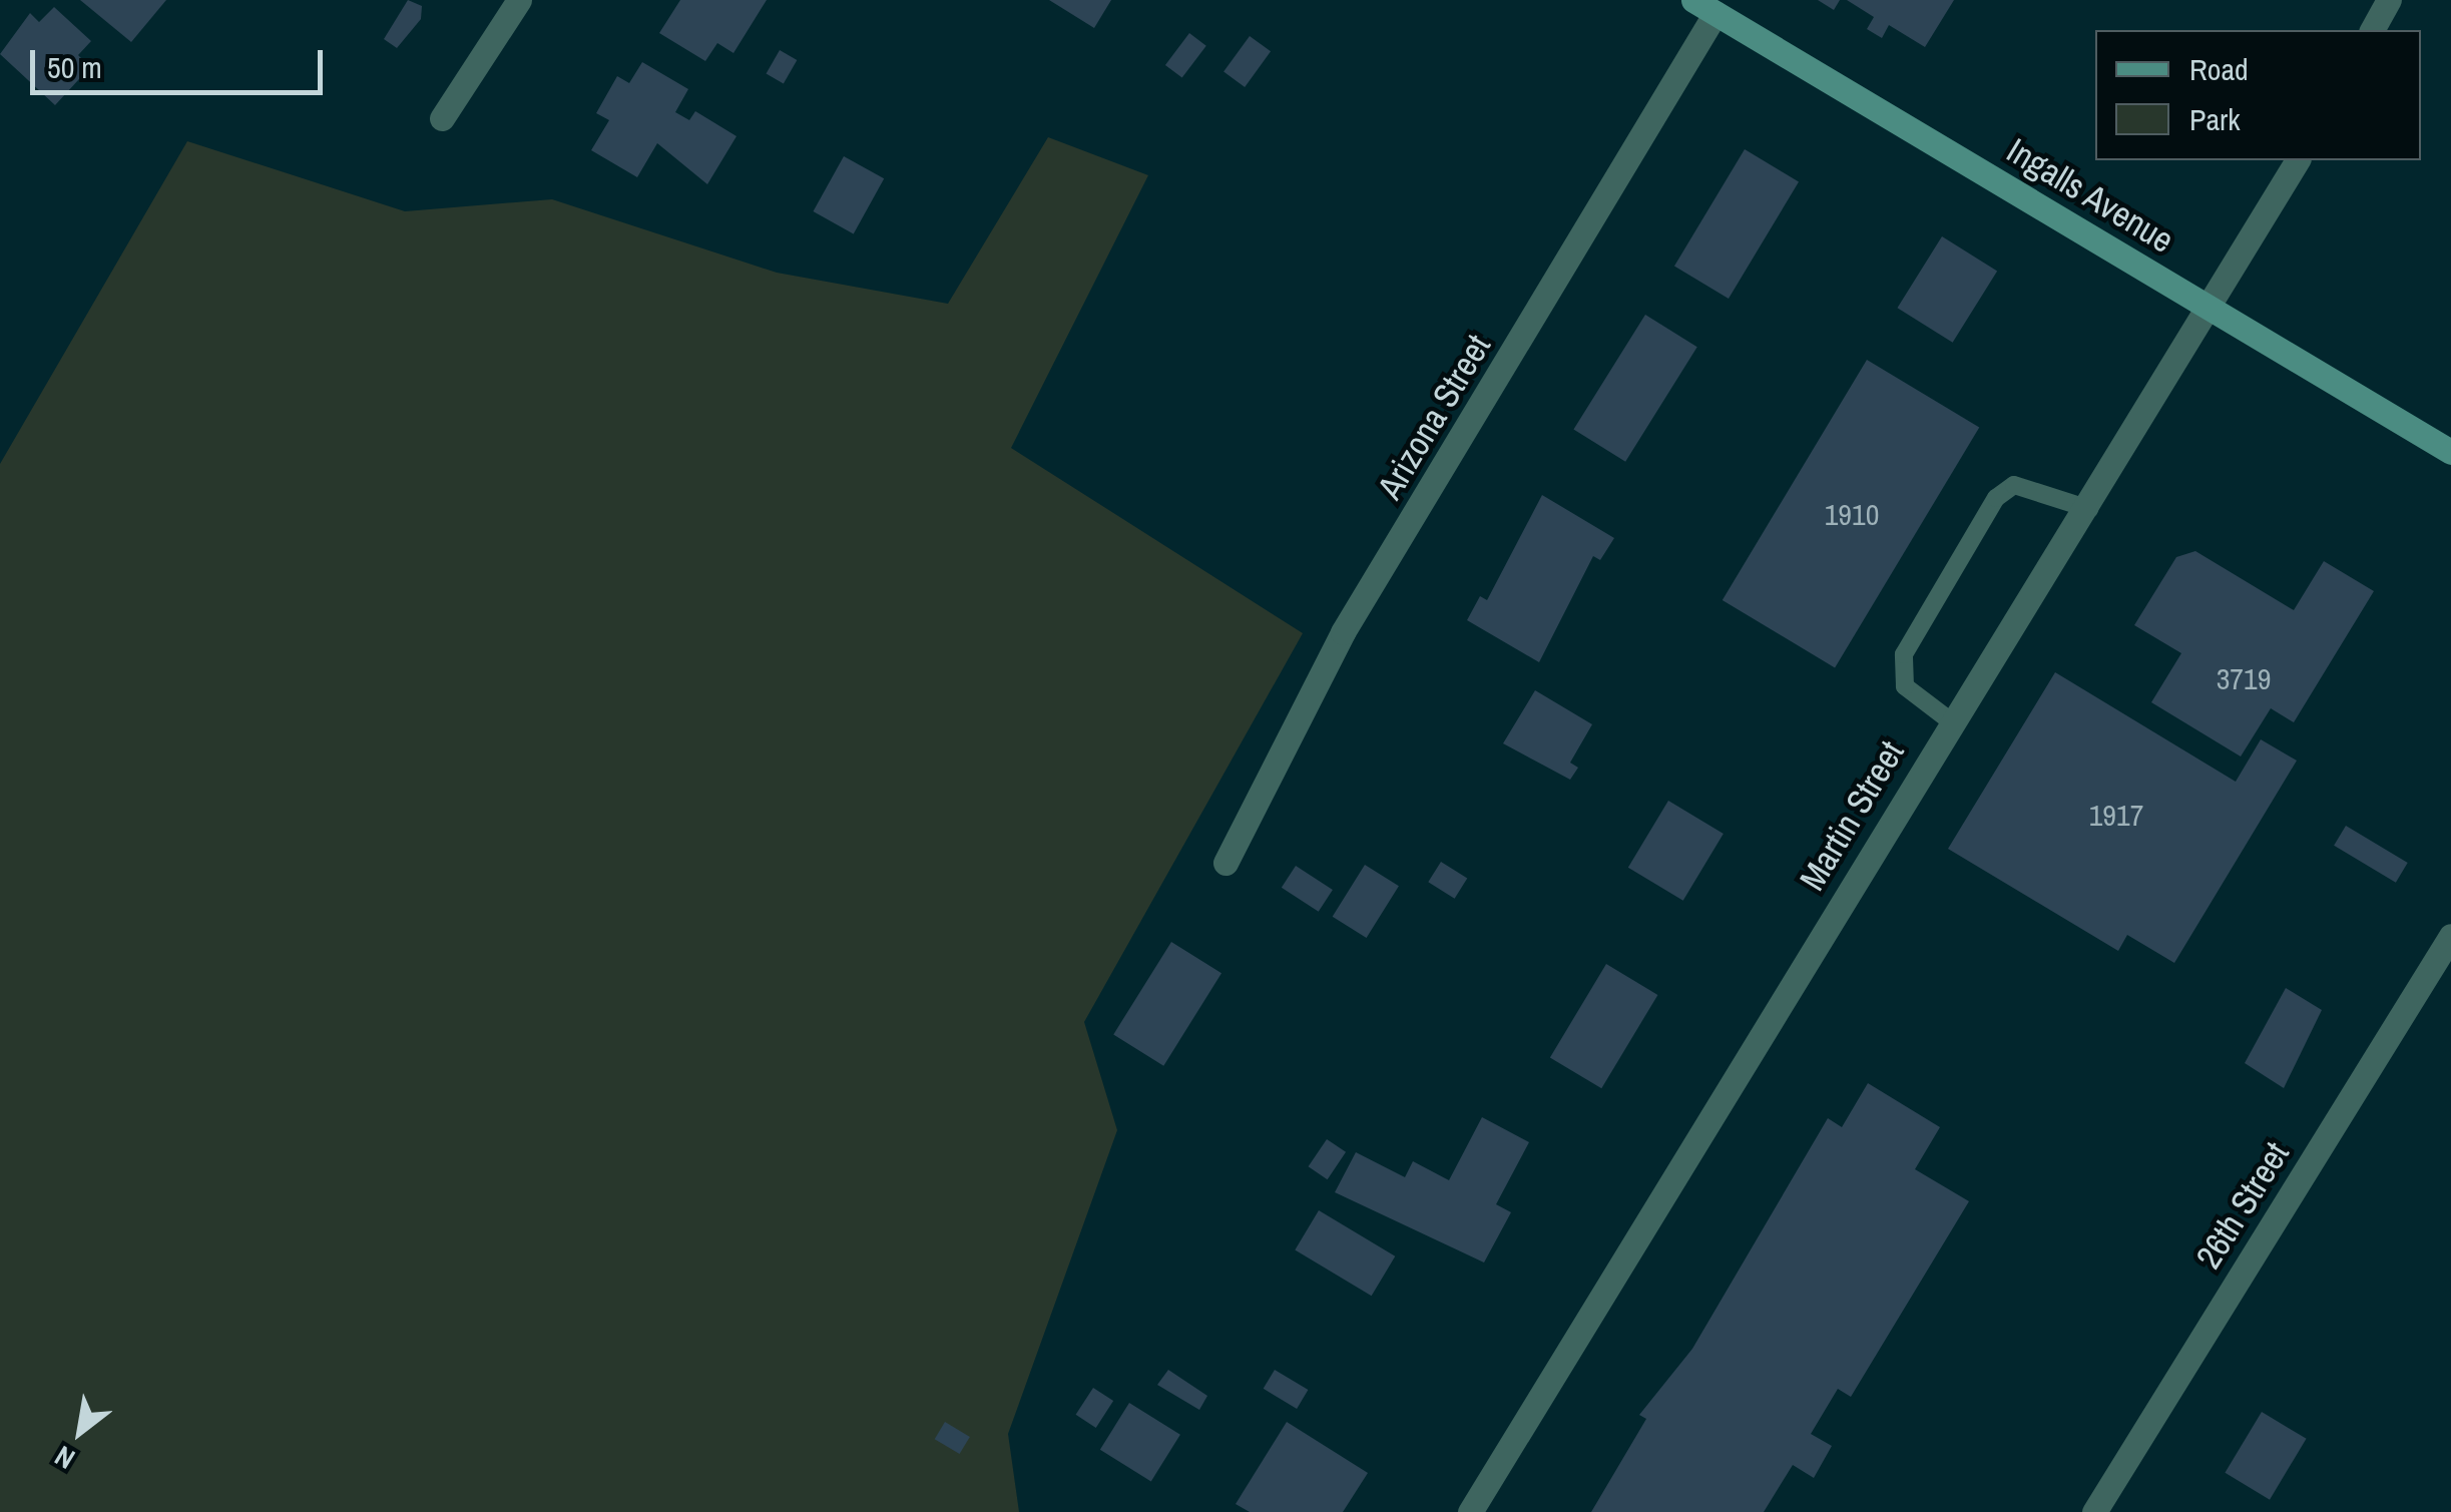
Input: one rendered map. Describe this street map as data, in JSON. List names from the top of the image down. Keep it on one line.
{"streets":{"main road":["Ingalls Avenue"],"street":["Arizona Street","Martin Street","26th Street"]},"crossings":[["Ingalls Avenue","Arizona Street"],["Ingalls Avenue","Martin Street"]],"house_numbers":["1910","3719","1917"],"legend":["Road","Park"],"scale_bar":"50 m","north":"bottom left"}
